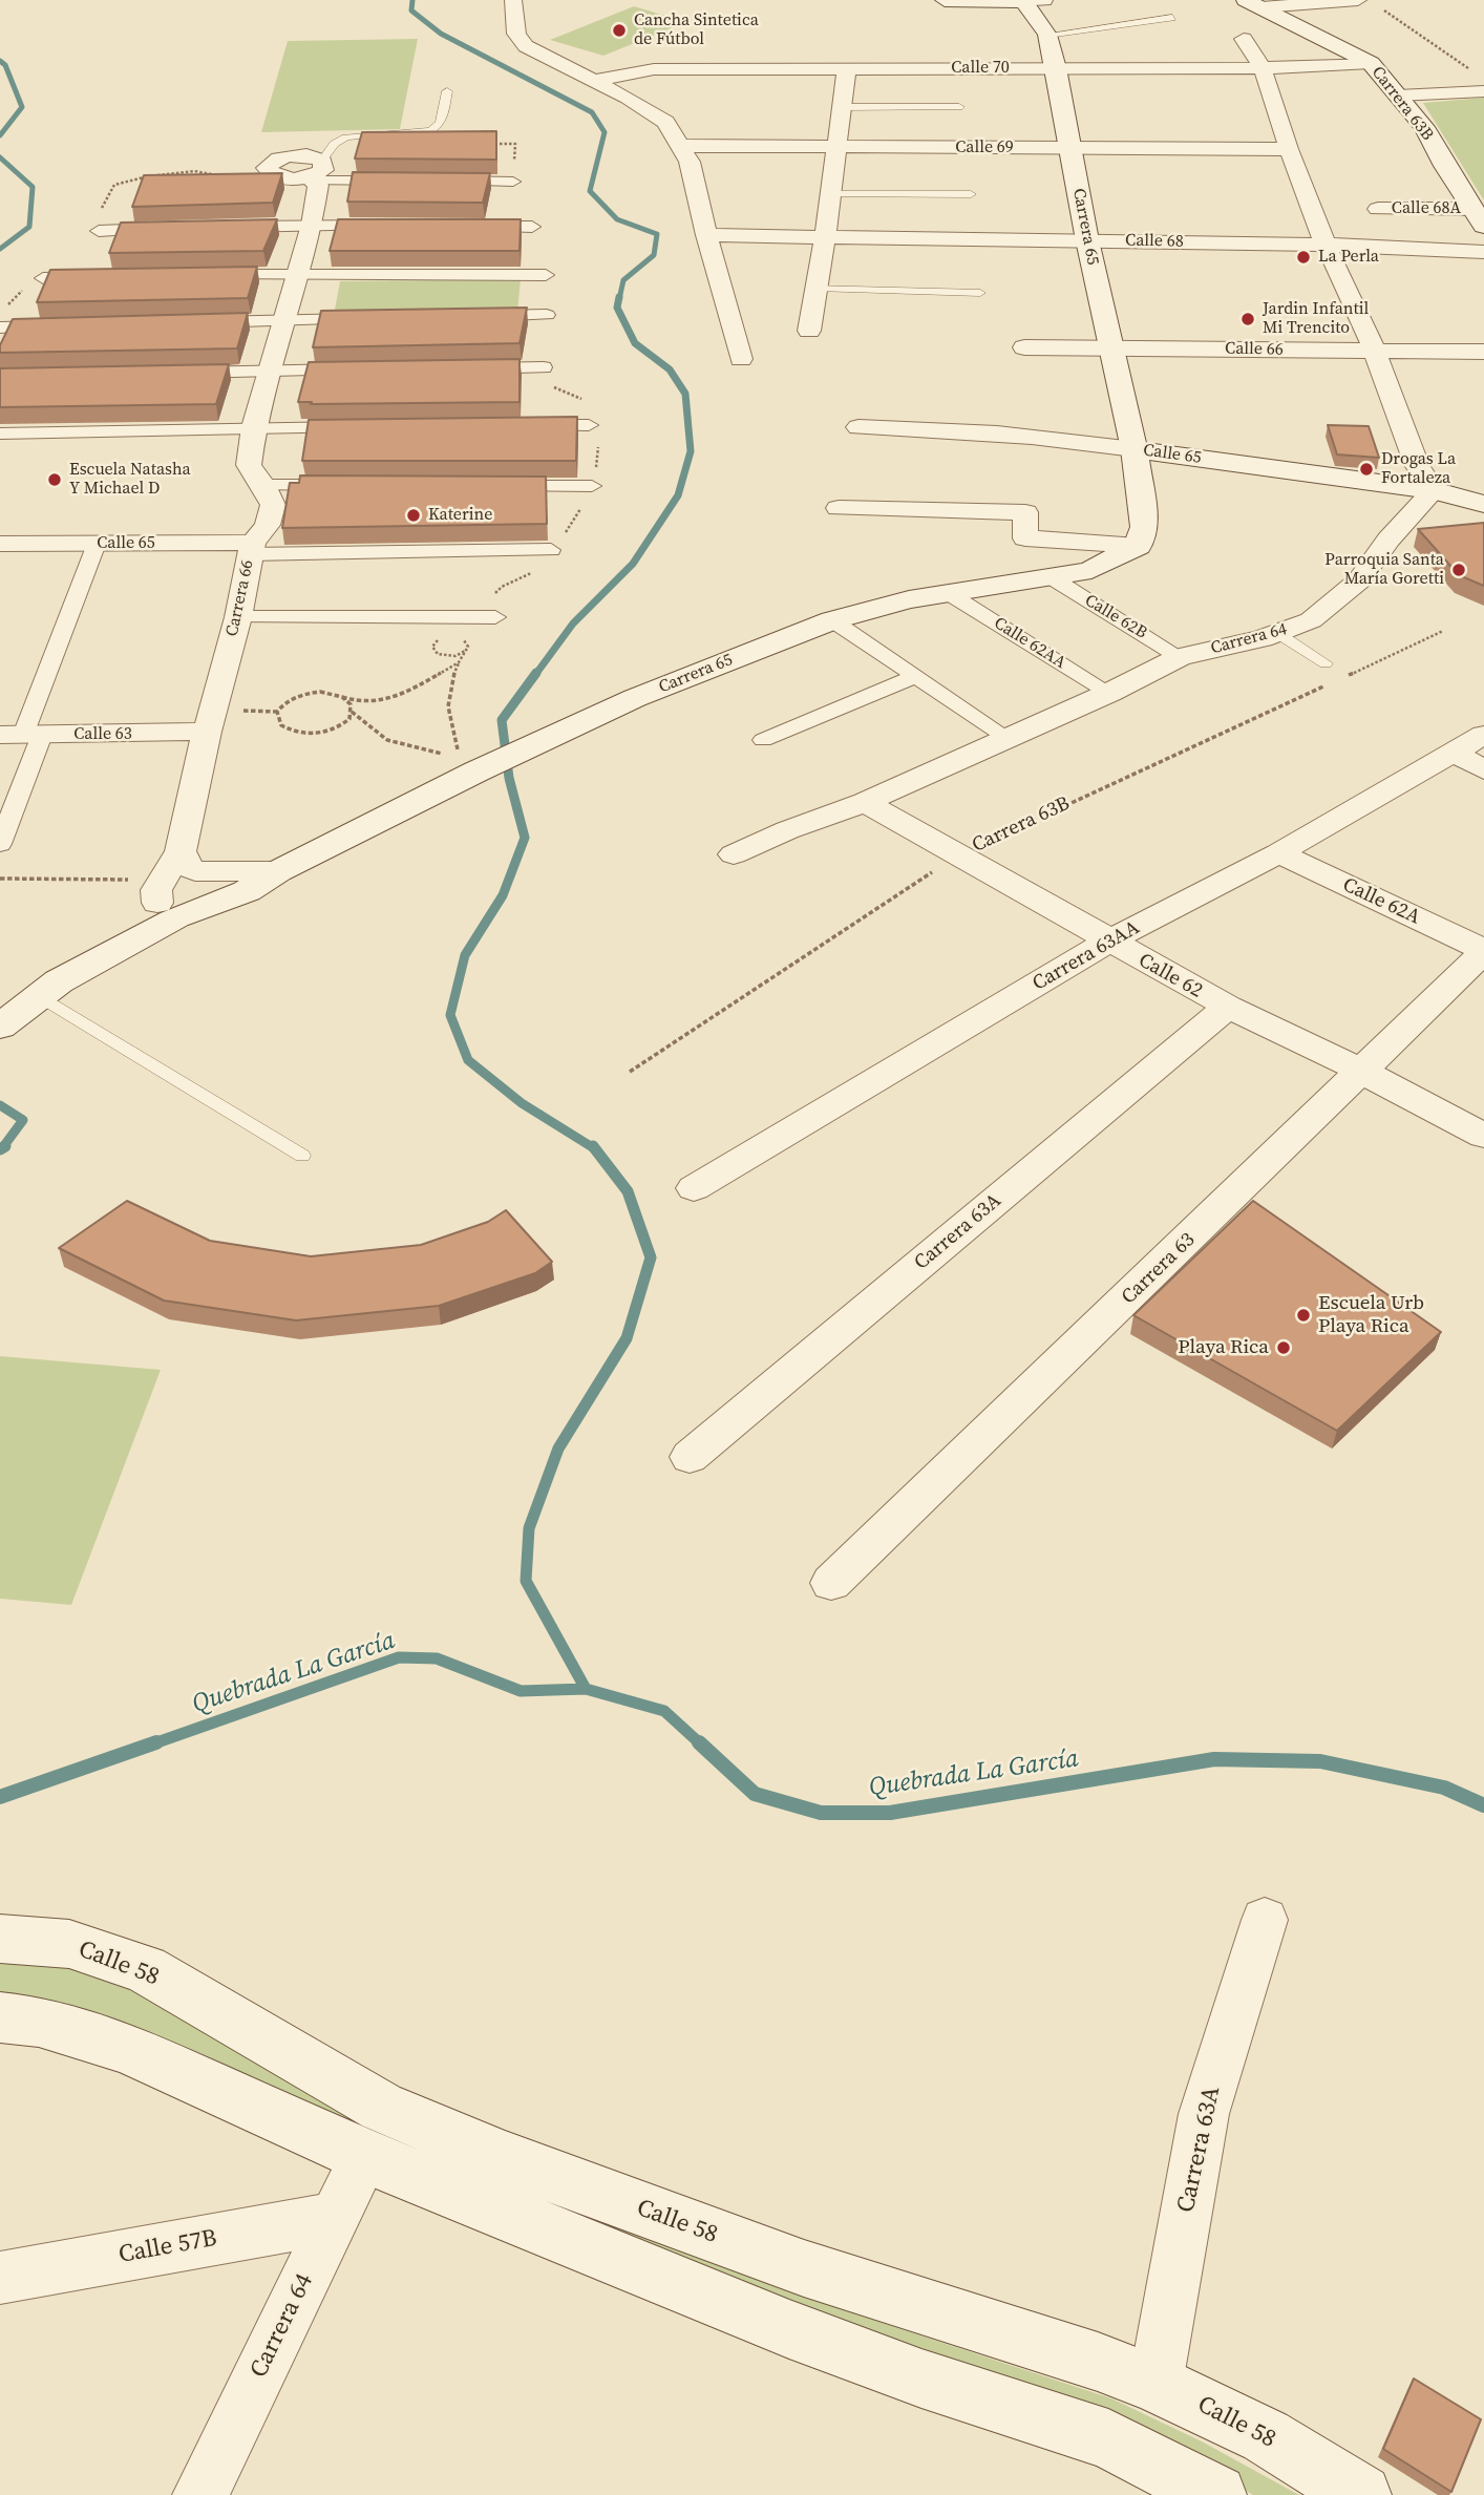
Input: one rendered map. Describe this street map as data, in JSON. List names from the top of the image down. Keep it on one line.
{"streets":{"main road":["Carrera 63B","Carrera 65","Calle 65","Calle 58"],"street":["Calle 70","Calle 69","Calle 68A","Calle 68","Calle 66","Carrera 66","Calle 62B","Carrera 64","Calle 62AA","Calle 63","Calle 62A","Carrera 63AA","Calle 62","Carrera 63A","Carrera 63","Calle 57B"]},"crossings":[["Calle 70","Carrera 63B"],["Calle 70","Carrera 65"],["Carrera 63B","Calle 68A"],["Carrera 63B","Calle 62"],["Calle 69","Carrera 65"],["Carrera 65","Calle 68"],["Carrera 65","Calle 66"],["Carrera 65","Calle 65"],["Carrera 65","Carrera 66"],["Carrera 65","Calle 62B"],["Carrera 65","Calle 62AA"],["Calle 65","Carrera 66"],["Calle 65","Carrera 64"],["Carrera 66","Calle 63"],["Calle 62B","Carrera 64"],["Carrera 64","Calle 62AA"],["Carrera 64","Calle 62"],["Carrera 64","Calle 57B"],["Calle 62A","Carrera 63AA"],["Calle 62A","Carrera 63"],["Carrera 63AA","Calle 62"],["Calle 62","Carrera 63A"],["Calle 62","Carrera 63"],["Carrera 63A","Calle 58"]],"water":["Quebrada La García"],"places":["Cancha Sintetica de Fútbol","La Perla","Jardin Infantil Mi Trencito","Drogas La Fortaleza","Escuela Natasha Y Michael D","Katerine","Parroquia Santa María Goretti","Escuela Urb Playa Rica","Playa Rica"]}
